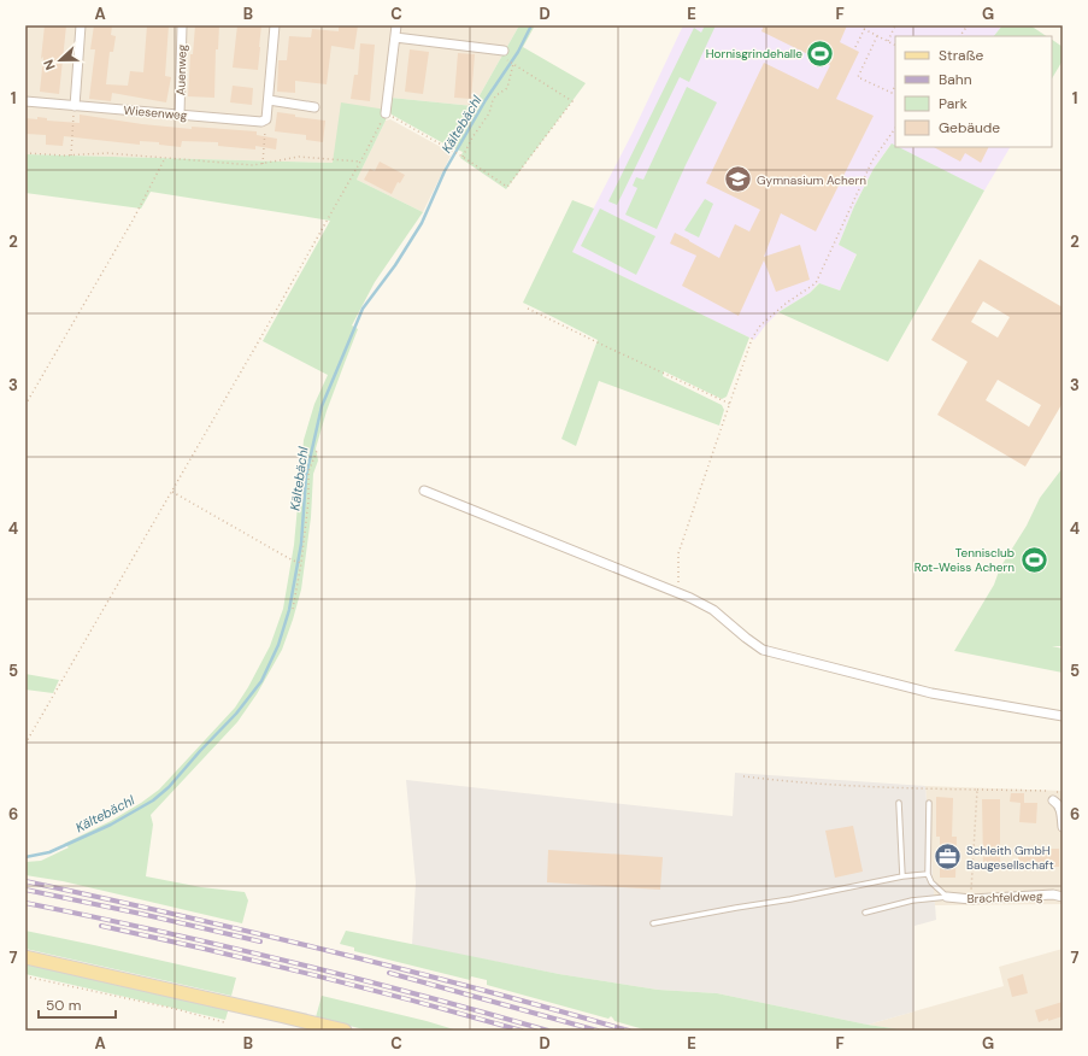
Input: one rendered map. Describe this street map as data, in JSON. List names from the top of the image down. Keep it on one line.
{"streets":{"street":["Auenweg","Wiesenweg","Brachfeldweg"]},"crossings":[["Auenweg","Wiesenweg"]],"water":["Kältebächl"],"places":{"sports":["Hornisgrindehalle","Tennisclub Rot-Weiss Achern"],"school or university":["Gymnasium Achern"],"office":["Schleith GmbH Baugesellschaft"]},"legend":["Straße","Bahn","Park","Gebäude"],"scale_bar":"50 m","north":"left","grid":{"columns":["A","B","C","D","E","F","G"],"rows":["1","2","3","4","5","6","7"]}}
